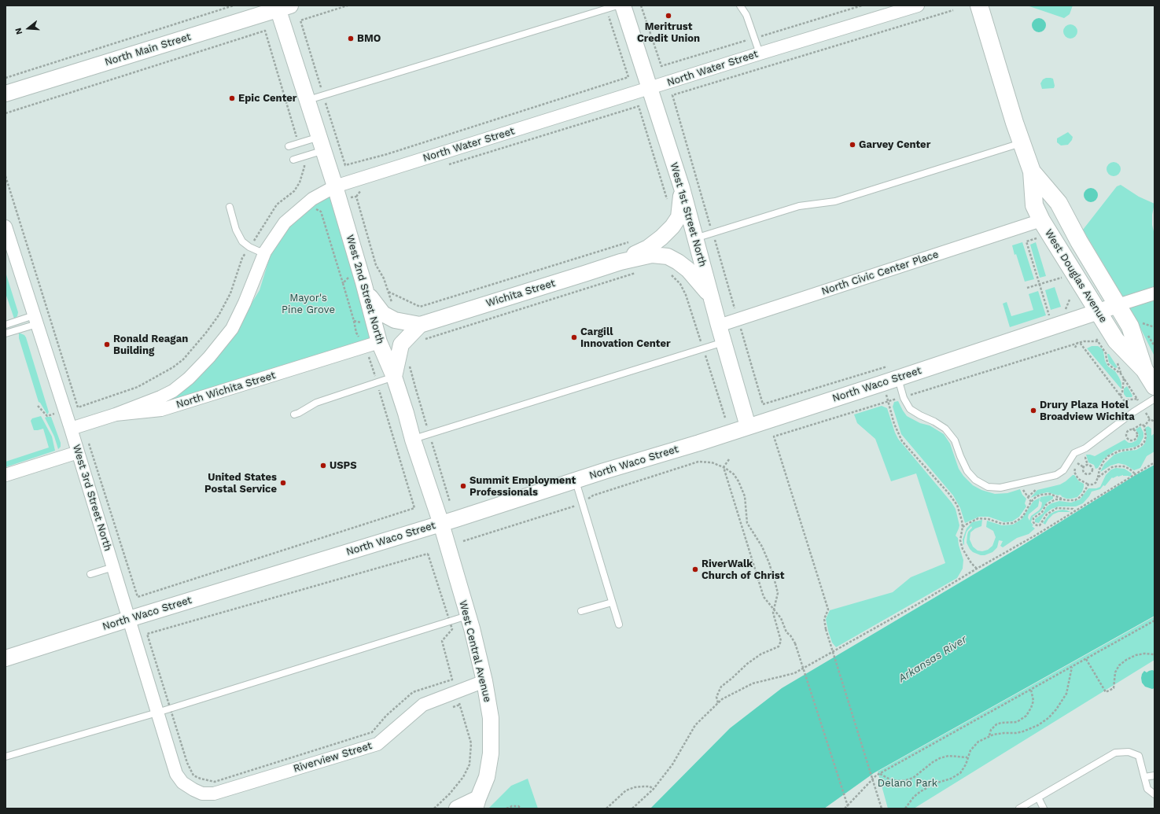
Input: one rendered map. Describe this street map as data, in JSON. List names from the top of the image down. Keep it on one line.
{"streets":{"main road":["West Douglas Avenue"],"street":["North Main Street","North Water Street","West 1st Street North","North Civic Center Place","West 2nd Street North","Wichita Street","North Waco Street","North Wichita Street","West 3rd Street North","West Central Avenue","Riverview Street"]},"crossings":[["North Main Street","West 2nd Street North"],["North Water Street","West 1st Street North"],["North Water Street","West 2nd Street North"],["North Water Street","North Wichita Street"],["West 1st Street North","North Civic Center Place"],["West 1st Street North","North Waco Street"],["North Civic Center Place","West Douglas Avenue"],["West Douglas Avenue","North Waco Street"],["West 2nd Street North","North Waco Street"],["West 2nd Street North","North Wichita Street"],["West 2nd Street North","West Central Avenue"],["North Waco Street","West 3rd Street North"],["North Wichita Street","West 3rd Street North"],["West 3rd Street North","Riverview Street"],["West Central Avenue","Riverview Street"]],"water":["Arkansas River"],"parks":["Mayor's Pine Grove","Delano Park"],"places":["Meritrust Credit Union","BMO","Epic Center","Garvey Center","Cargill Innovation Center","Ronald Reagan Building","Drury Plaza Hotel Broadview Wichita","USPS","United States Postal Service","Summit Employment Professionals","RiverWalk Church of Christ"],"north":"left"}
